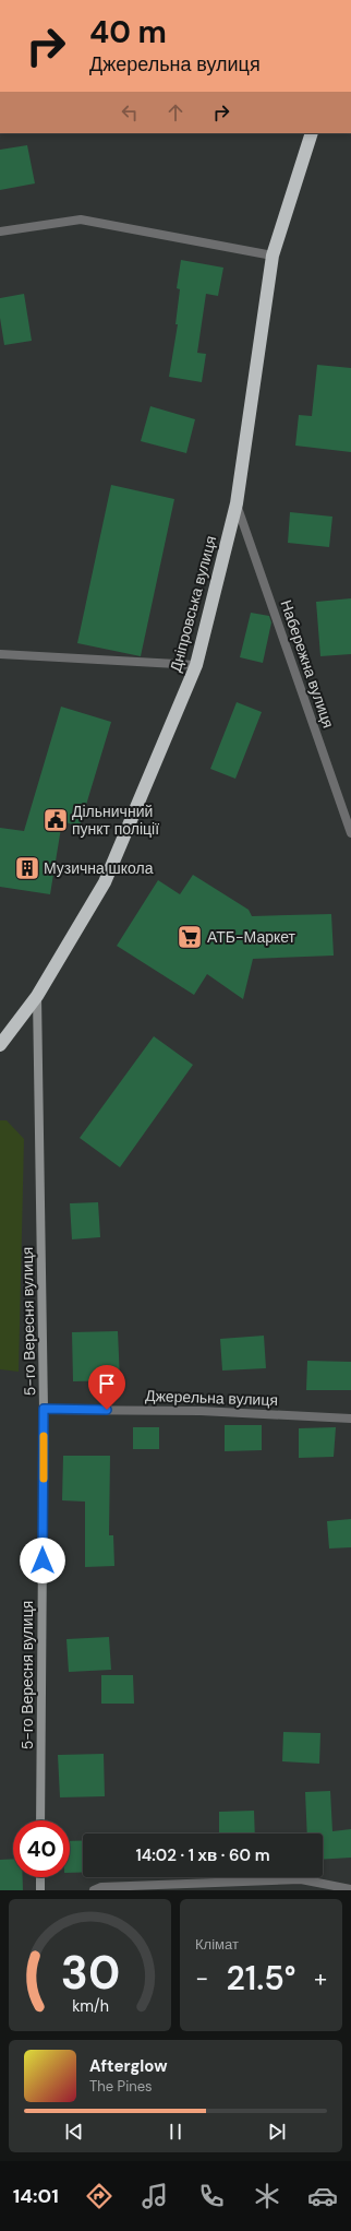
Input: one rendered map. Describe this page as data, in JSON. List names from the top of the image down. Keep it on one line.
{"streets":{"highway":["Дніпровська вулиця"],"street":["Набережна вулиця","5-го Вересня вулиця","Джерельна вулиця"]},"crossings":[["Дніпровська вулиця","Набережна вулиця"],["Дніпровська вулиця","5-го Вересня вулиця"],["5-го Вересня вулиця","Джерельна вулиця"]],"places":{"public building":["Дільничний пункт поліції"],"building":["Музична школа"],"supermarket":["АТБ-Маркет"]},"page":{"turn":["40 m","Джерельна вулиця"],"limit":"40","trip":"14:02 · 1 хв · 60 m","tile":"Клімат","heat":["−","21.5°","+"],"song":["Afterglow","The Pines"],"tabs":"14:01","gauge":["30","km/h"]}}
